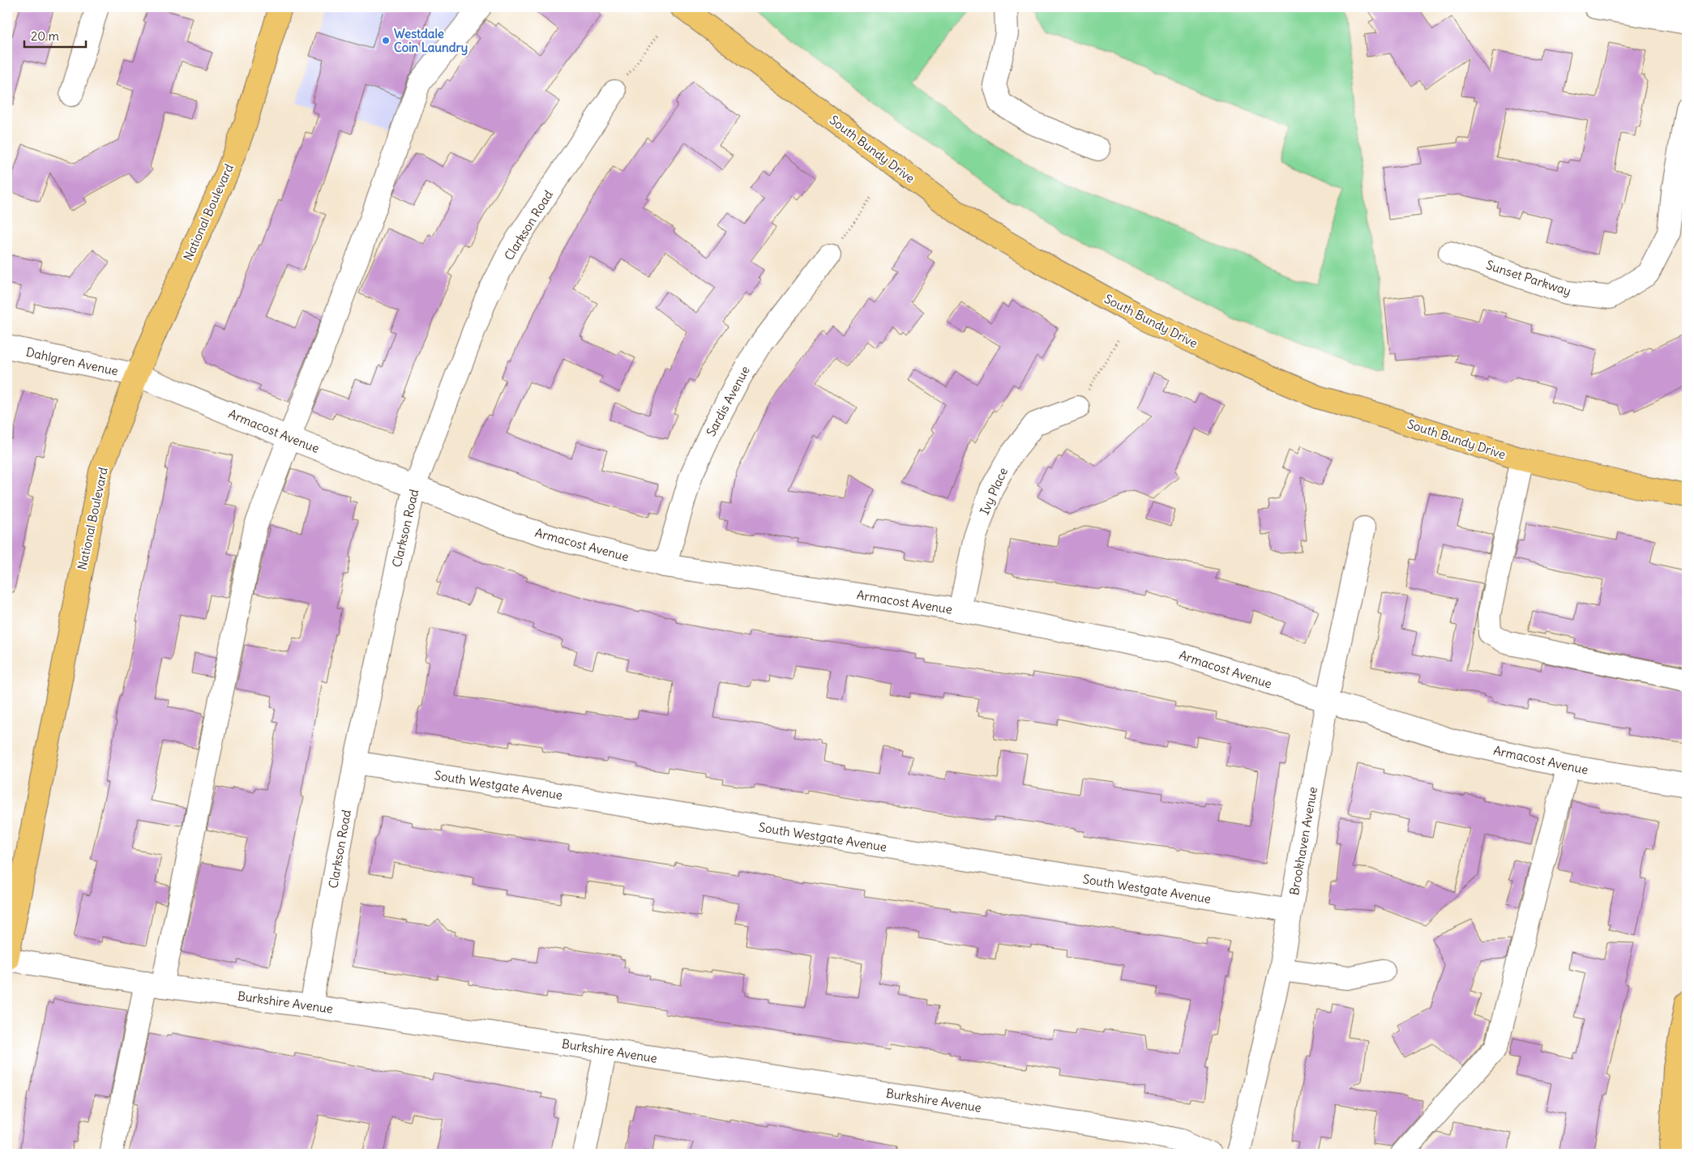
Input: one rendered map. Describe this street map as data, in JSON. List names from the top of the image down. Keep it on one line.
{"streets":{"main road":["South Bundy Drive","National Boulevard"],"street":["Clarkson Road","Sunset Parkway","Dahlgren Avenue","Sardis Avenue","Armacost Avenue","Ivy Place","South Westgate Avenue","Brookhaven Avenue","Burkshire Avenue"]},"crossings":[["National Boulevard","Dahlgren Avenue"],["National Boulevard","Armacost Avenue"],["National Boulevard","Burkshire Avenue"],["Clarkson Road","Armacost Avenue"],["Clarkson Road","South Westgate Avenue"],["Clarkson Road","Burkshire Avenue"],["Dahlgren Avenue","Armacost Avenue"],["Sardis Avenue","Armacost Avenue"],["Armacost Avenue","Ivy Place"],["Armacost Avenue","Brookhaven Avenue"],["South Westgate Avenue","Brookhaven Avenue"]],"places":["Westdale Coin Laundry"],"scale_bar":"20 m"}
